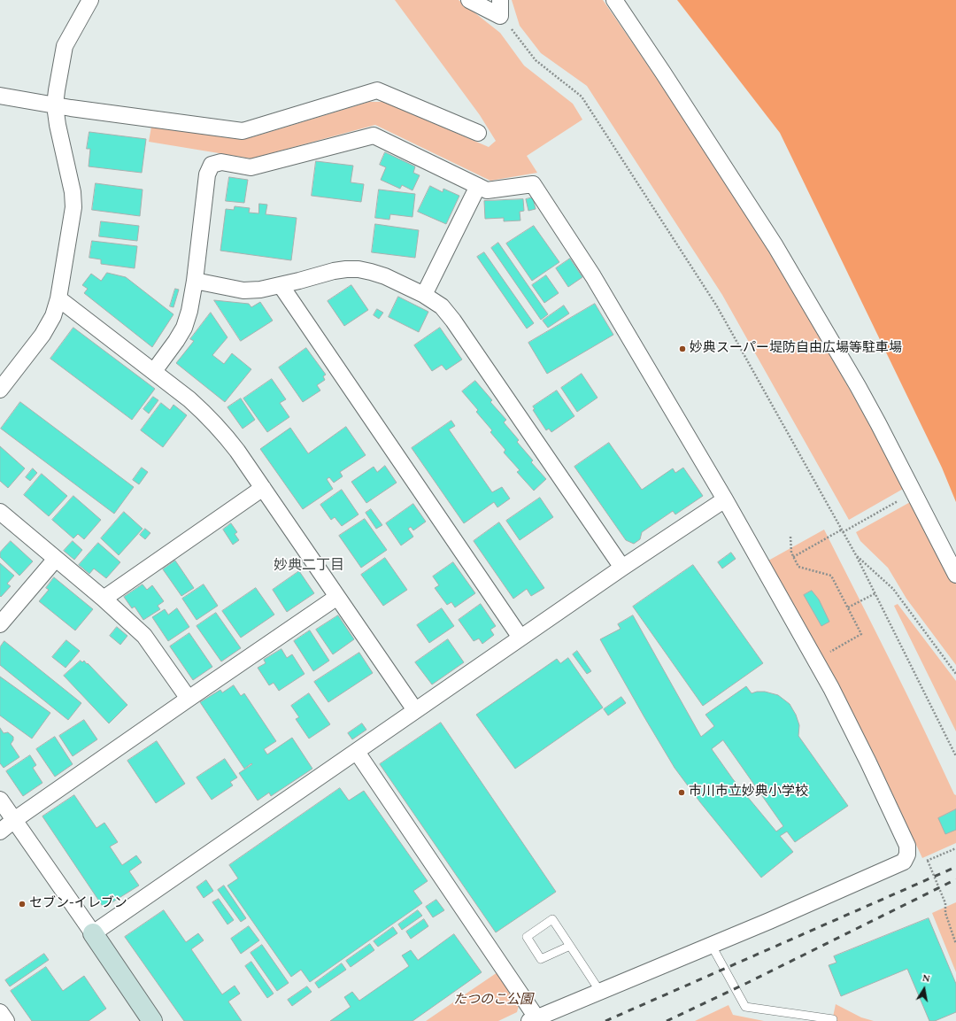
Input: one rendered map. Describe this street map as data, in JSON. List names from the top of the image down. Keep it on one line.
{"districts":["妙典二丁目"],"parks":["たつのこ公園"],"places":["妙典スーパー堤防自由広場等駐車場","市川市立妙典小学校","セブン-イレブン"],"north":"top"}
